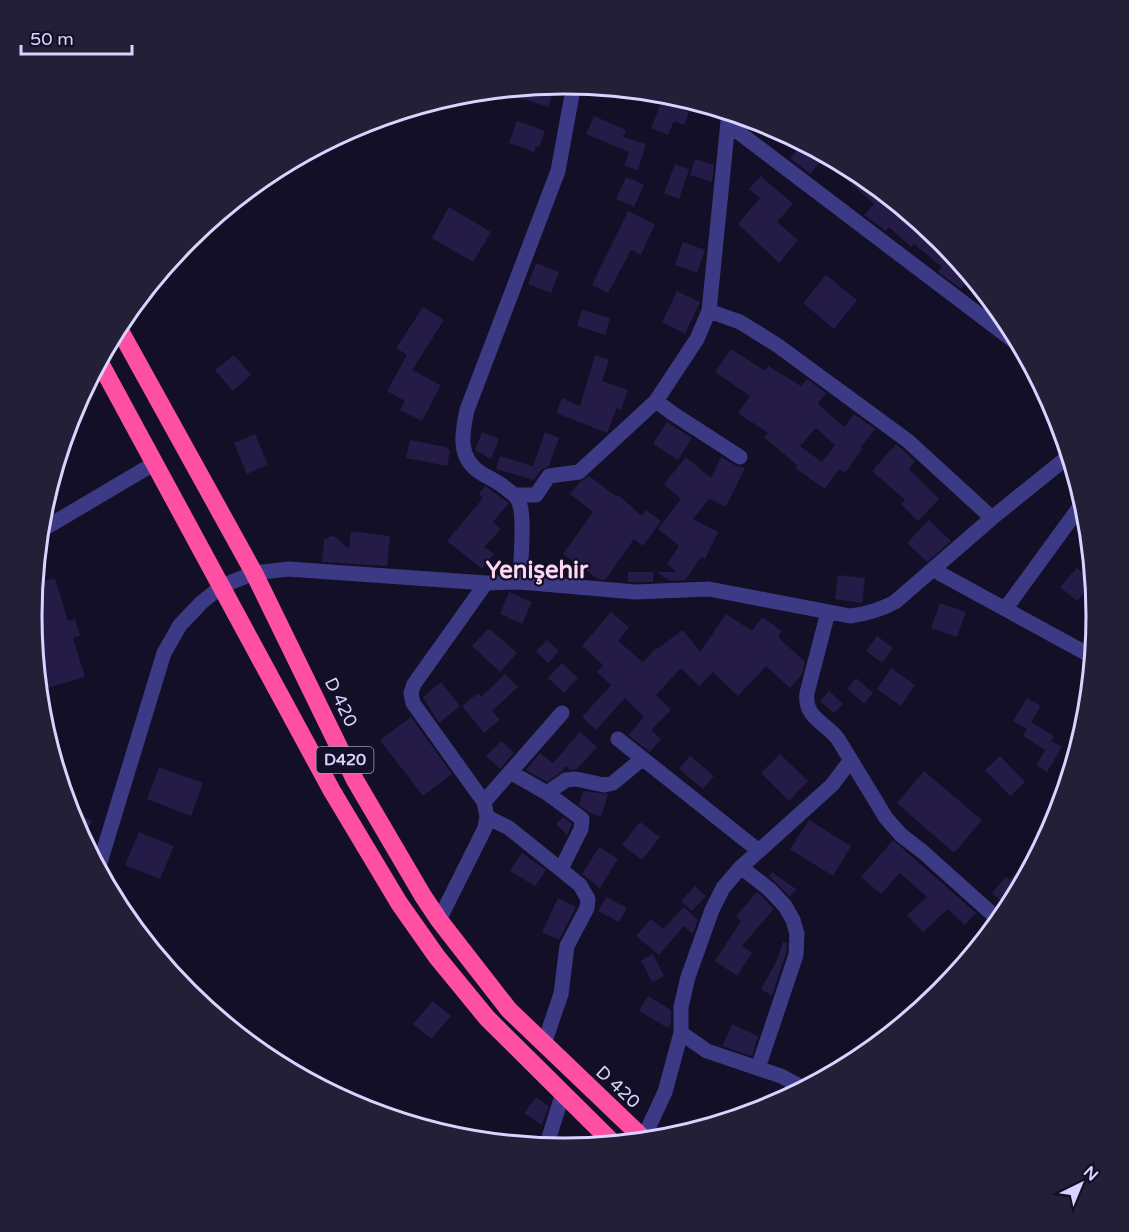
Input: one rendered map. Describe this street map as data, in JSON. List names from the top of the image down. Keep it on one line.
{"streets":{"highway":["D 420","D420"]},"districts":["Yenişehir"],"scale_bar":"50 m","north":"top right"}
